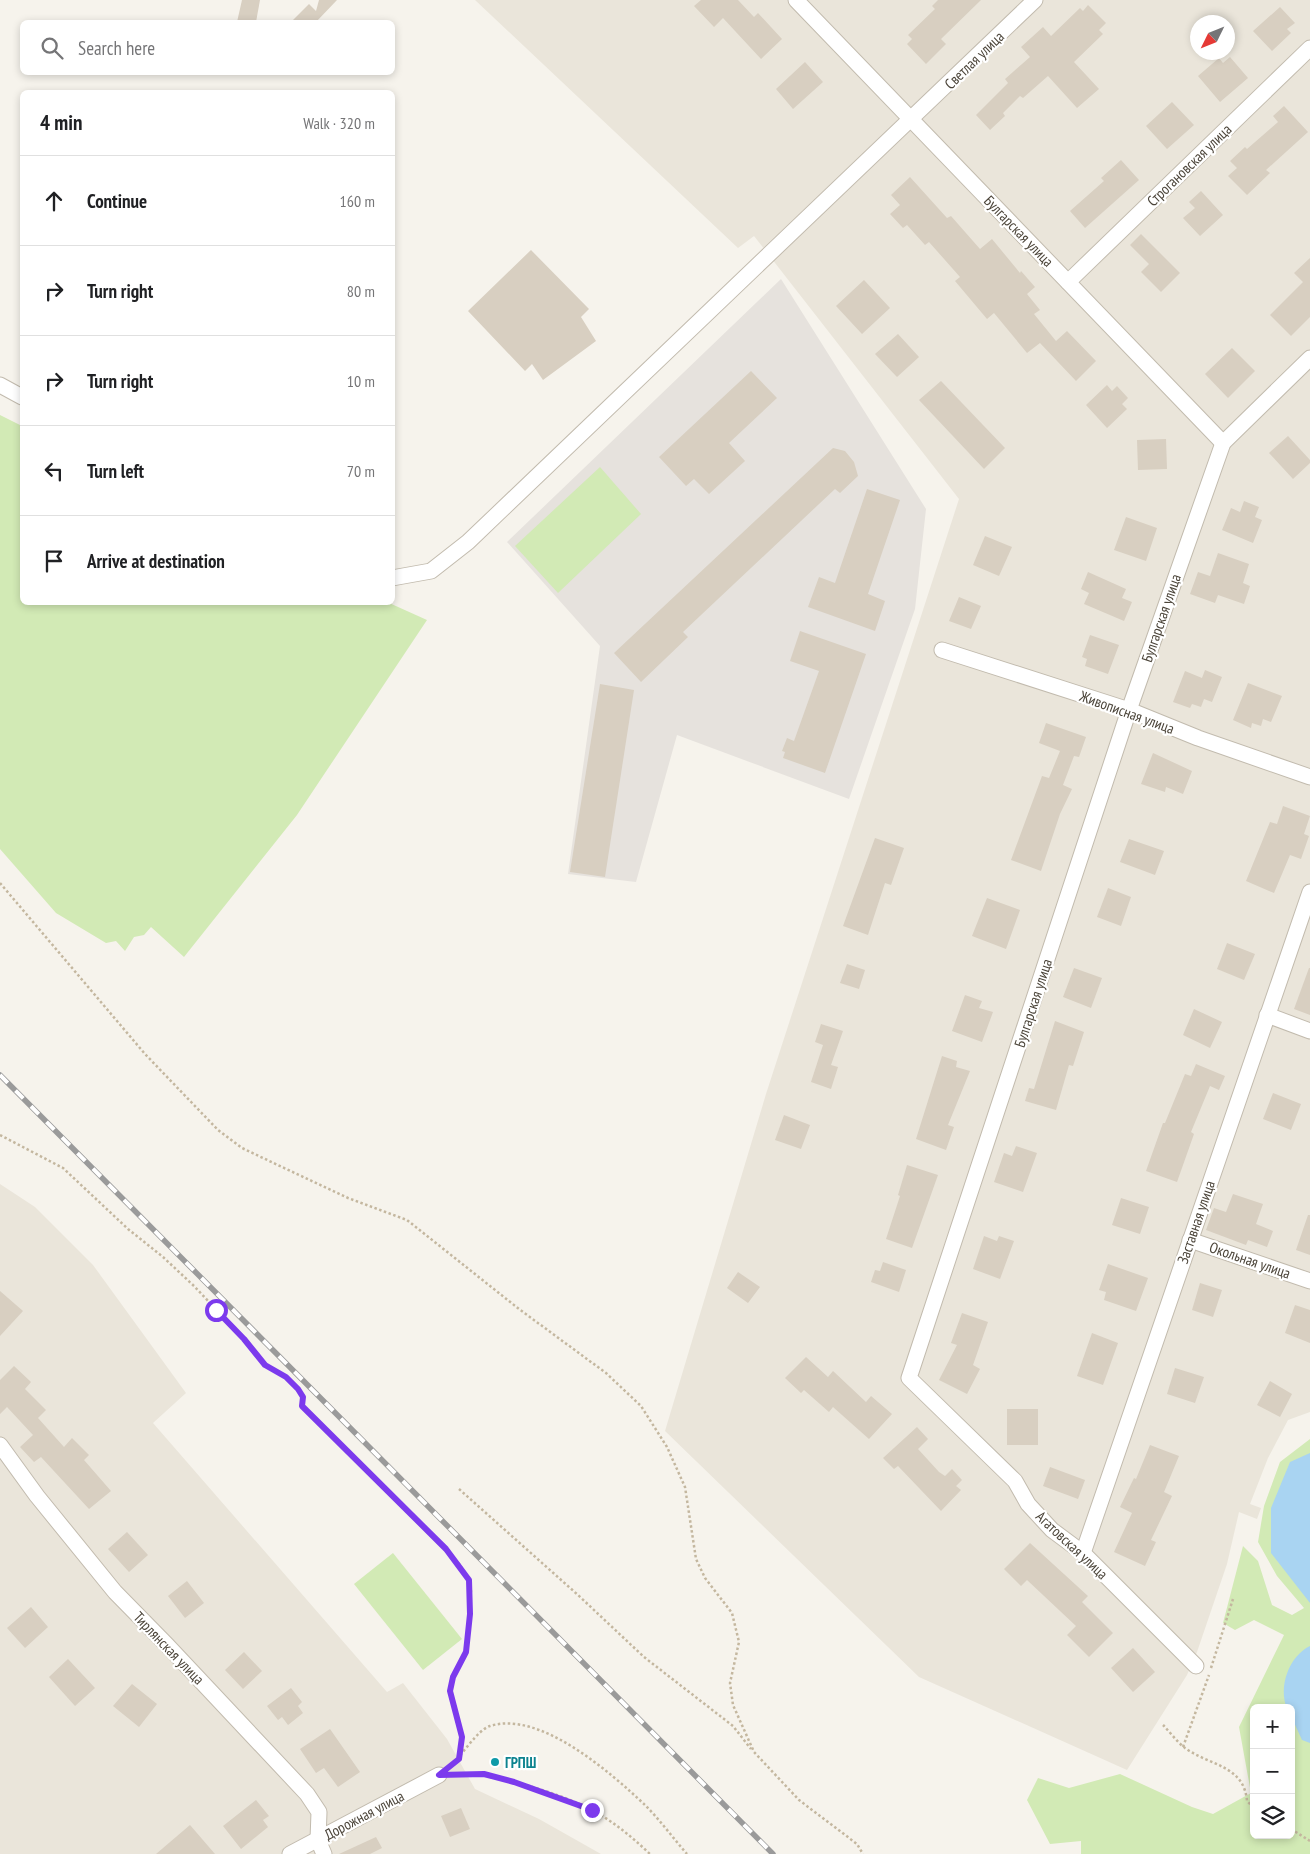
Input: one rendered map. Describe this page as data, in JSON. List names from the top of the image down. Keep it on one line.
{"streets":{"street":["Светлая улица","Строгановская улица","Булгарская улица","Живописная улица","Заставная улица","Окольная улица","Агатовская улица","Тирлянская улица","Дорожная улица"]},"crossings":[["Светлая улица","Булгарская улица"],["Строгановская улица","Булгарская улица"],["Булгарская улица","Живописная улица"],["Булгарская улица","Агатовская улица"],["Заставная улица","Окольная улица"],["Заставная улица","Агатовская улица"],["Тирлянская улица","Дорожная улица"]],"places":["ГРПШ"],"north":"bottom left","page":{"search":"Search here","heading":["4 min","Walk · 320 m"],"list":[["Continue","160 m"],["Turn right","80 m"],["Turn right","10 m"],["Turn left","70 m"],"Arrive at destination"],"map_buttons":["+","−"]}}
